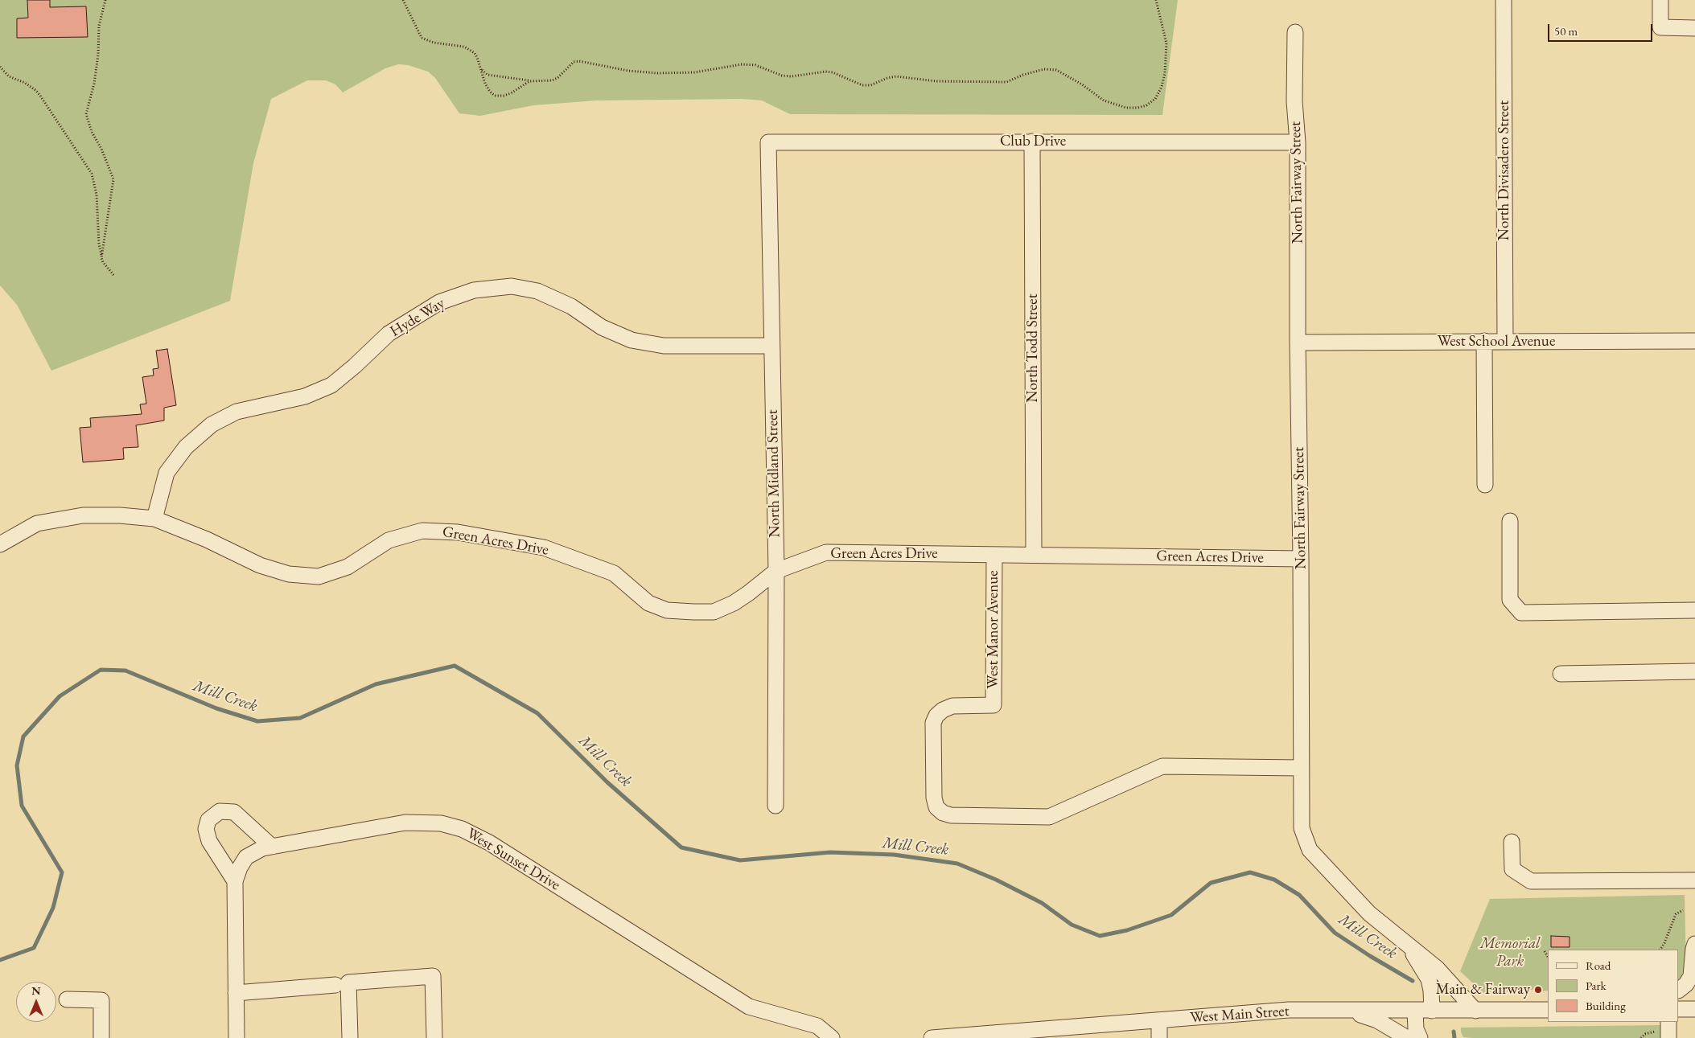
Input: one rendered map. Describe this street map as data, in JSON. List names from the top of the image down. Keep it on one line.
{"streets":{"street":["Club Drive","North Divisadero Street","North Fairway Street","Hyde Way","West School Avenue","North Todd Street","North Midland Street","Green Acres Drive","West Manor Avenue","West Sunset Drive","West Main Street"]},"crossings":[["Club Drive","North Fairway Street"],["Club Drive","North Todd Street"],["Club Drive","North Midland Street"],["North Divisadero Street","West School Avenue"],["North Fairway Street","West School Avenue"],["North Fairway Street","Green Acres Drive"],["North Fairway Street","West Manor Avenue"],["North Fairway Street","West Main Street"],["Hyde Way","North Midland Street"],["Hyde Way","Green Acres Drive"],["North Todd Street","Green Acres Drive"],["North Midland Street","Green Acres Drive"],["Green Acres Drive","West Manor Avenue"]],"water":["Mill Creek"],"parks":["Memorial Park"],"places":["Main & Fairway"],"legend":["Road","Park","Building"],"scale_bar":"50 m","north":"top"}
